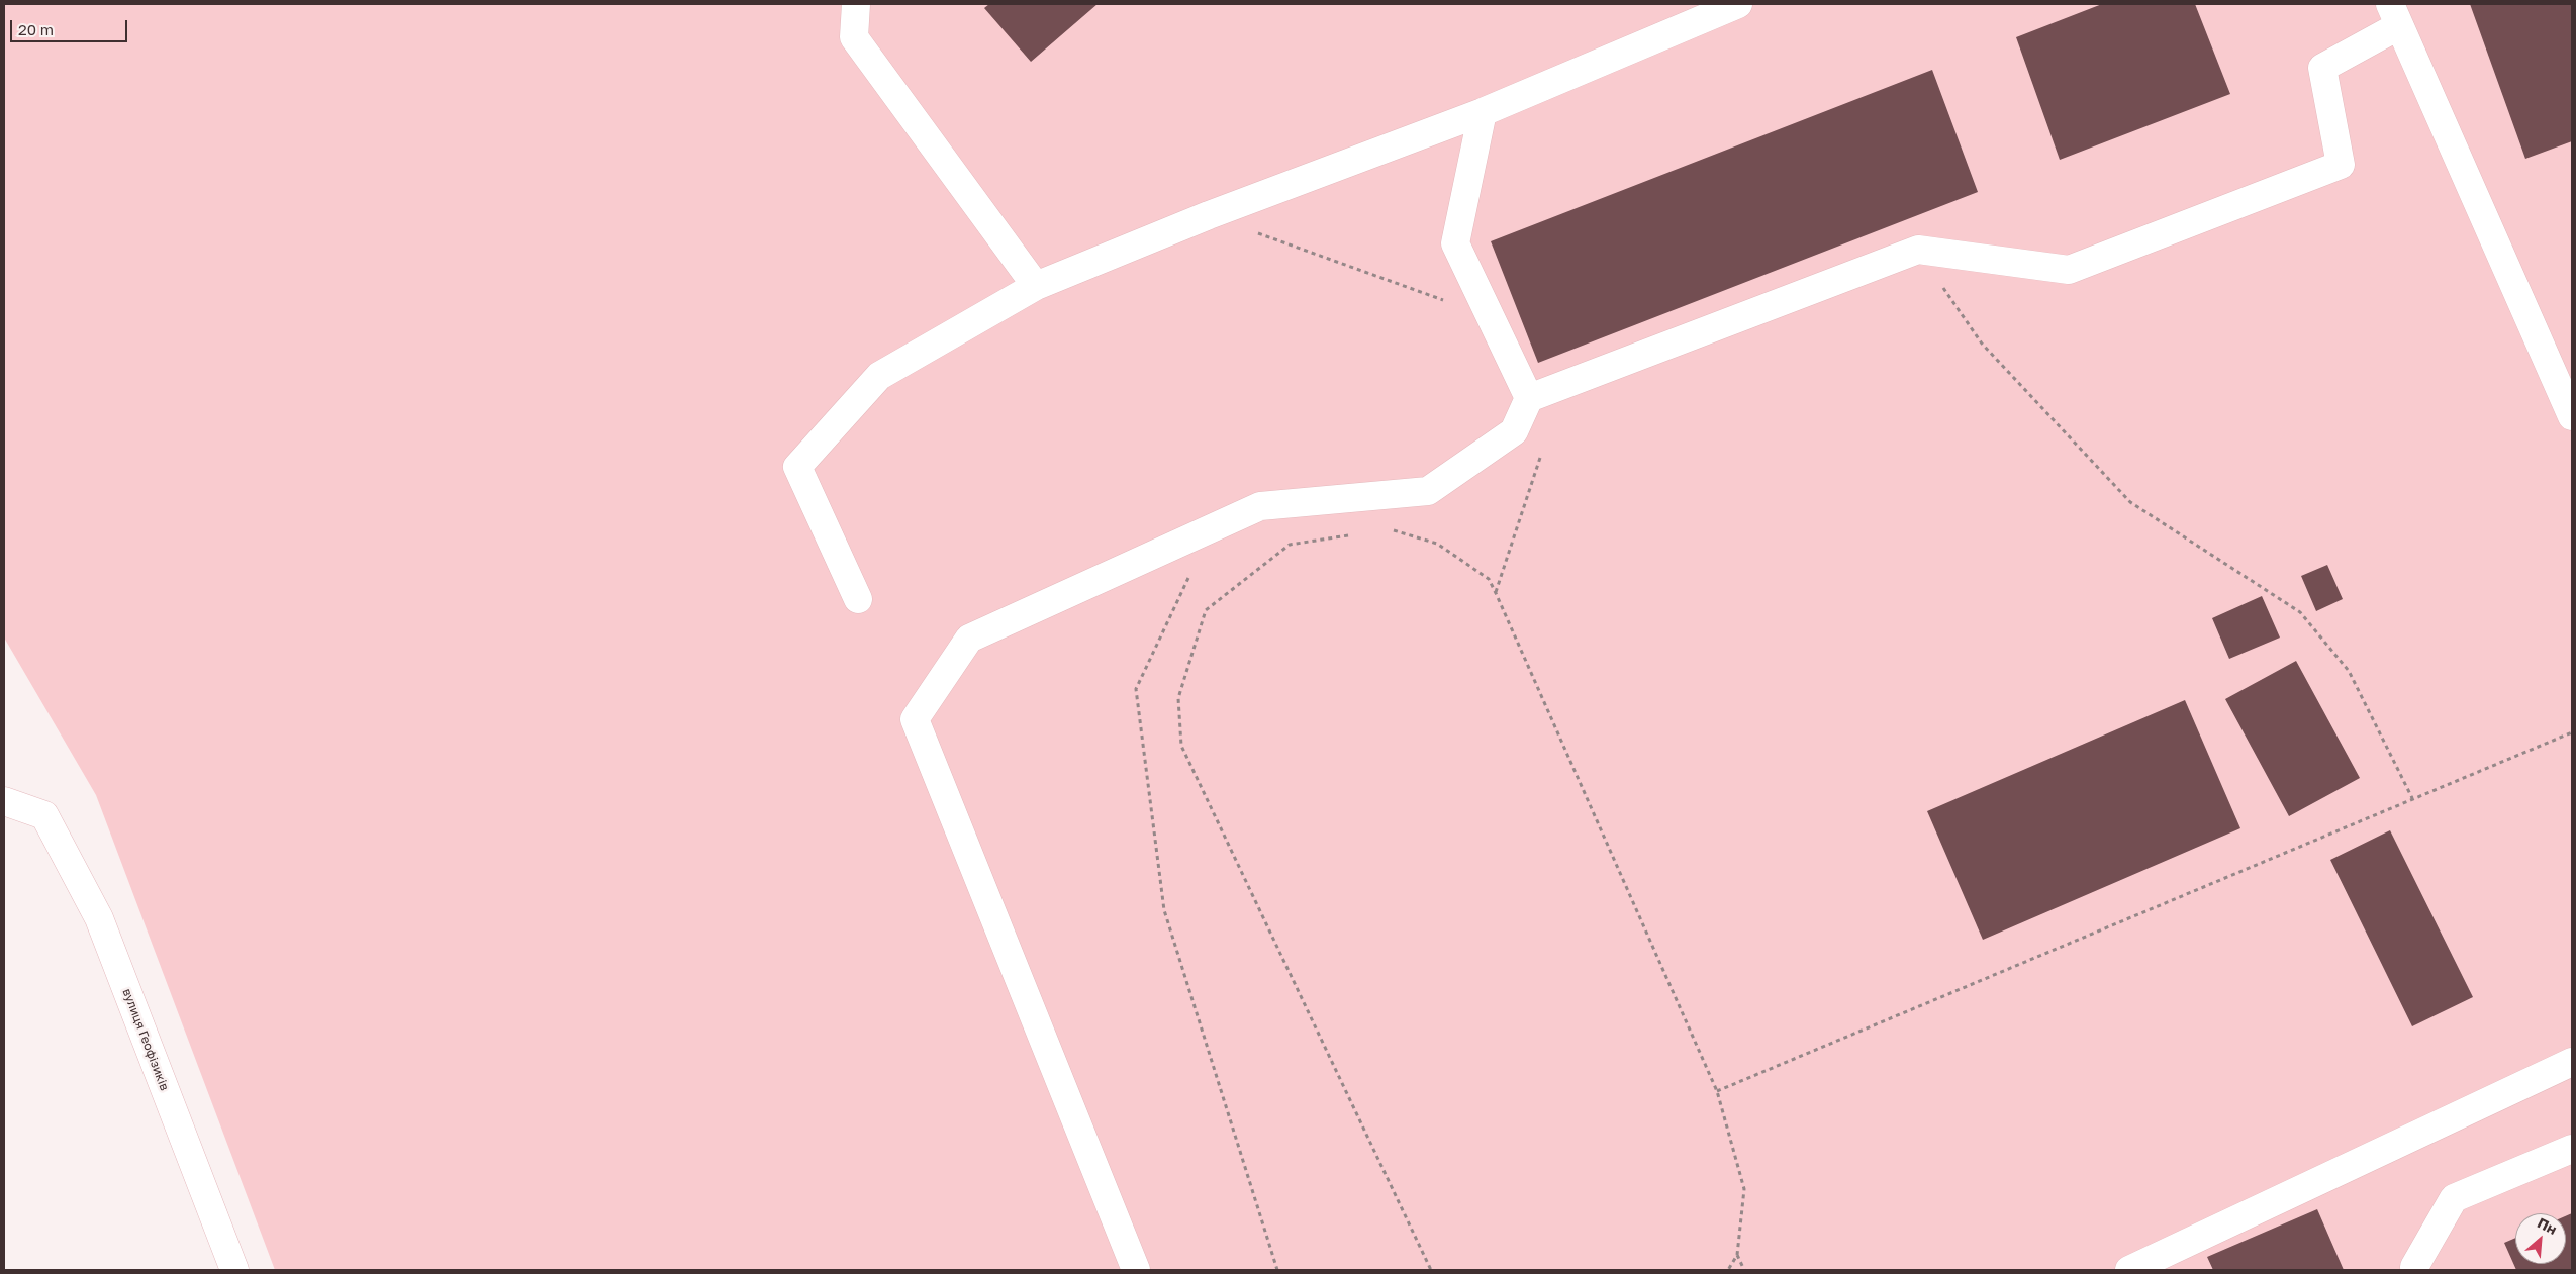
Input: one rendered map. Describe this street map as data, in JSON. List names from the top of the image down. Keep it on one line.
{"streets":{"street":["вулиця Геофізиків"]},"scale_bar":"20 m","north":"top right"}
